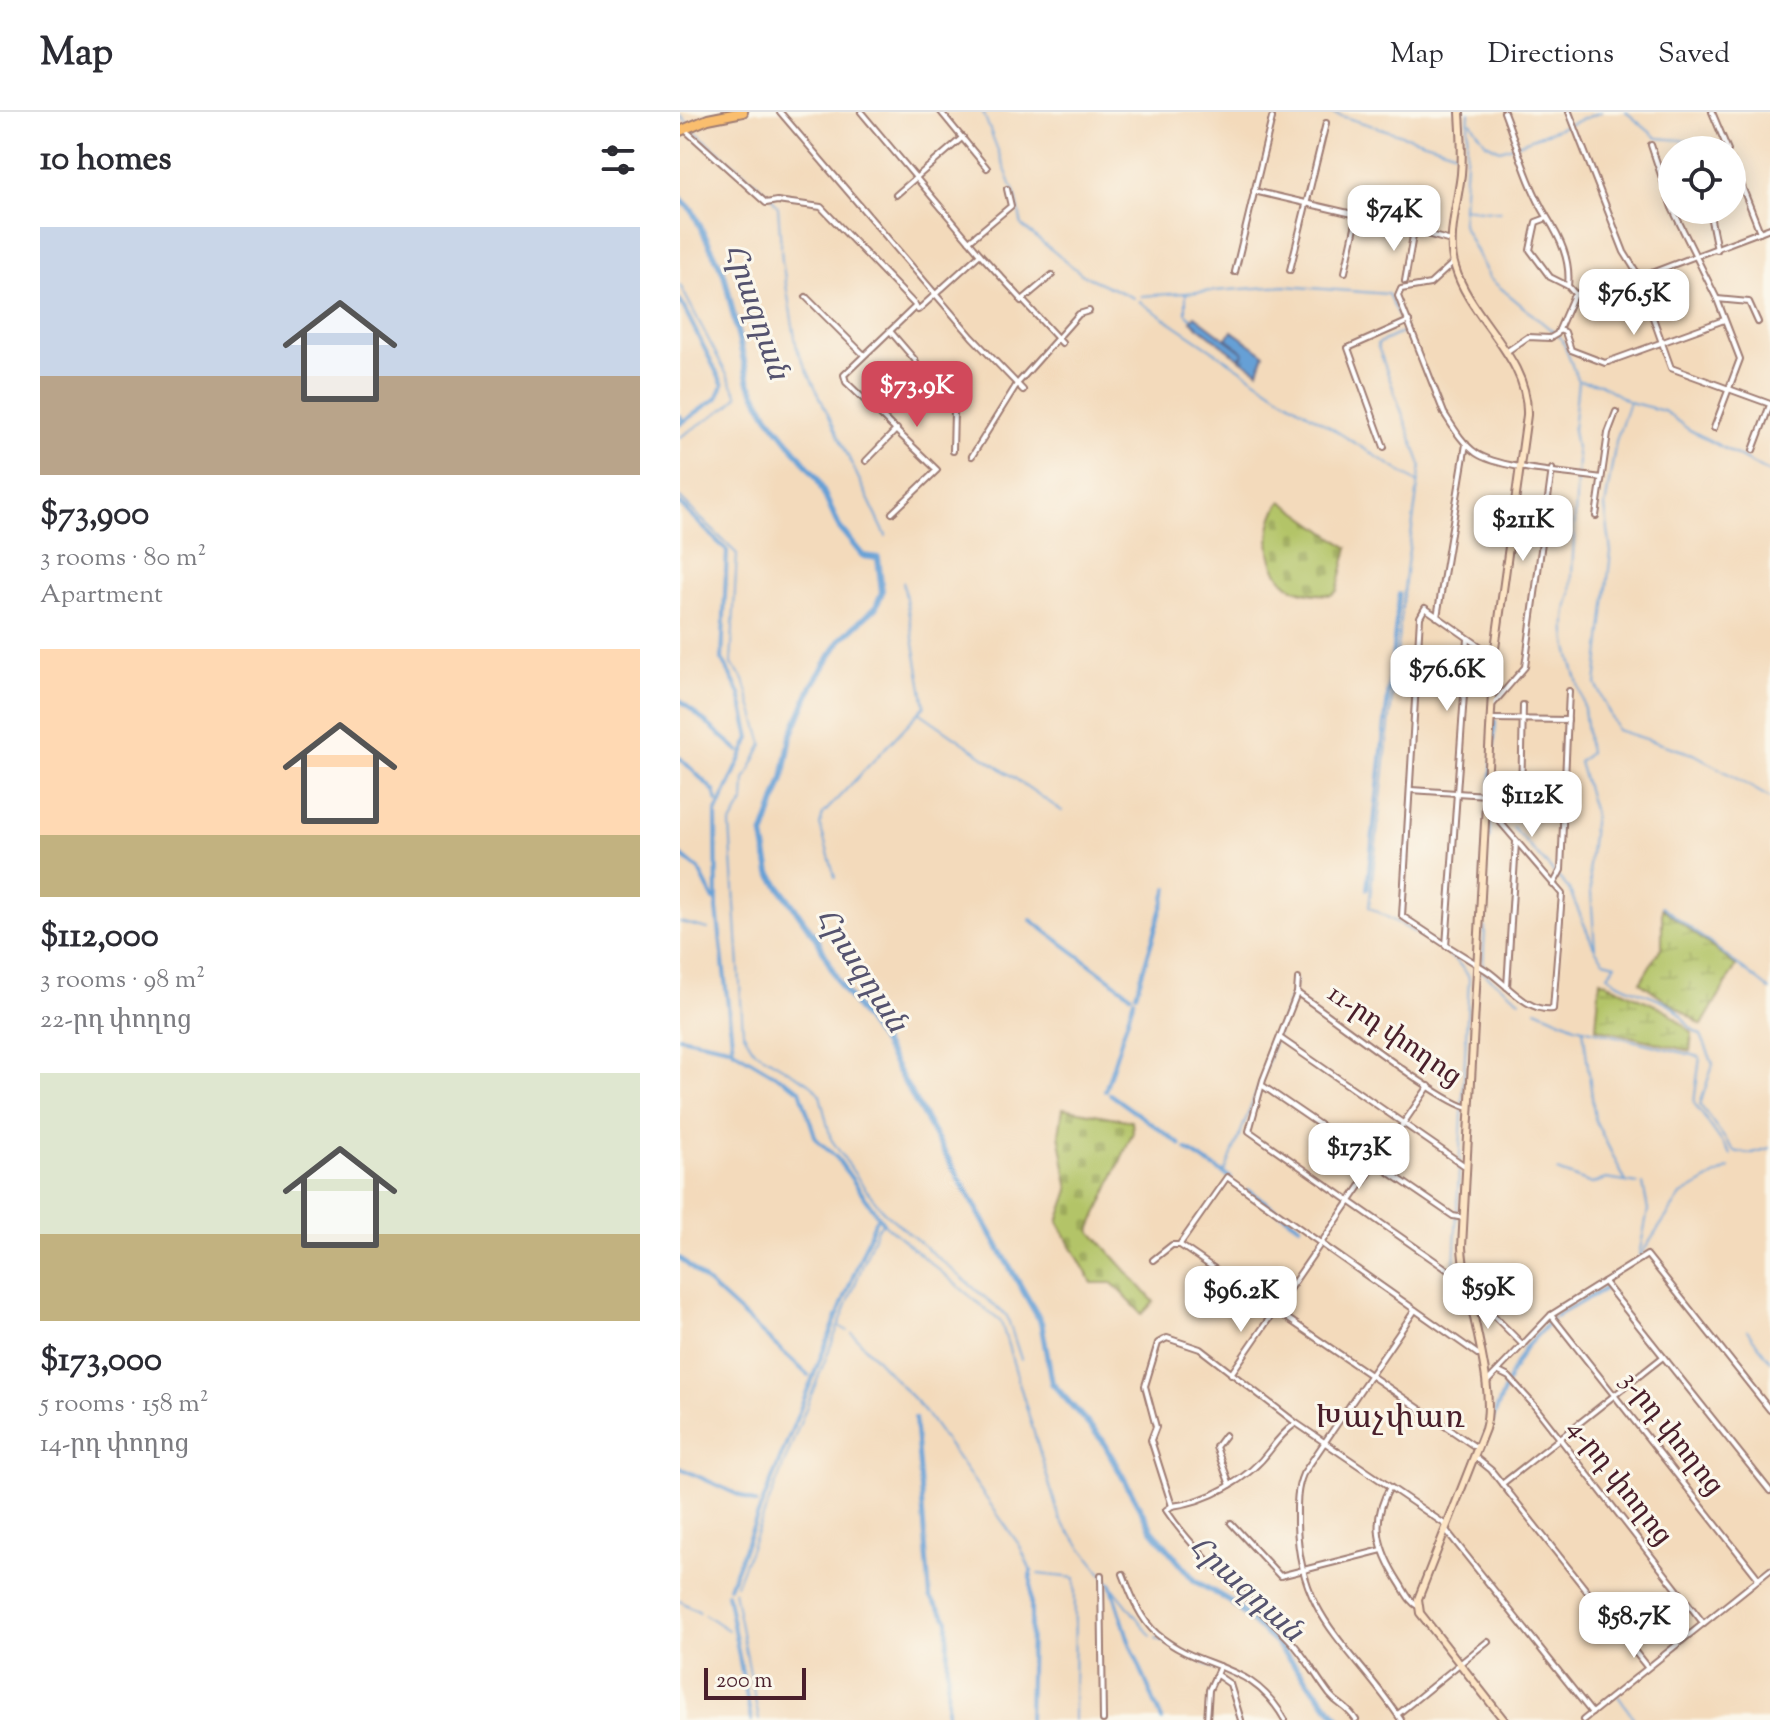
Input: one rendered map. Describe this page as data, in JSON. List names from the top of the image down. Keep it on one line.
{"streets":{"street":["11-րդ փողոց","3-րդ փողոց","4-րդ փողոց"]},"districts":["Խաչփառ"],"water":["Հրազդան"],"scale_bar":"200 m","page":{"header":"Map","nav":["Map","Directions","Saved"],"heading":"10 homes","price":["$74K","$76.5K","$73.9K","$211K","$76.6K","$112K","$173K","$59K","$96.2K","$58.7K"],"list":[{"name":"$73,900","note":"3 rooms · 80 m² · Apartment"},{"name":"$112,000","note":"3 rooms · 98 m² · 22-րդ փողոց"},{"name":"$173,000","note":"5 rooms · 158 m² · 14-րդ փողոց"}],"scale":"200 m"}}
